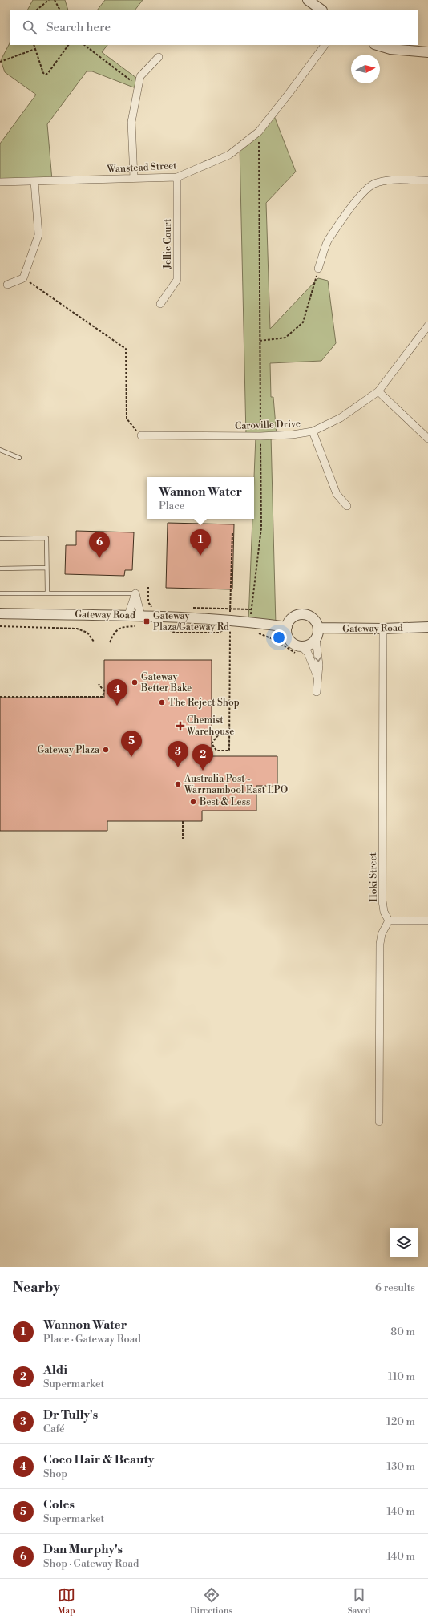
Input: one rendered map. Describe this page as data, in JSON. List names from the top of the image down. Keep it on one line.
{"streets":{"street":["Wanstead Street","Jellie Court","Caroville Drive","Gateway Road","Hoki Street"]},"crossings":[["Wanstead Street","Jellie Court"],["Gateway Road","Hoki Street"]],"places":{"transit":["Gateway Plaza/Gateway Rd"],"other":["Gateway Better Bake","The Reject Shop","Gateway Plaza","Australia Post - Warrnambool East LPO","Best & Less"],"health":["Chemist Warehouse"]},"north":"right","page":{"search":"Search here","popup":["Wannon Water","Place"],"pins":["1","6","4","5","3","2"],"heading":["Nearby","6 results"],"list":[{"mark":"1","name":"Wannon Water","note":"Place · Gateway Road","value":"80 m"},{"mark":"2","name":"Aldi","note":"Supermarket","value":"110 m"},{"mark":"3","name":"Dr Tully's","note":"Café","value":"120 m"},{"mark":"4","name":"Coco Hair & Beauty","note":"Shop","value":"130 m"},{"mark":"5","name":"Coles","note":"Supermarket","value":"140 m"},{"mark":"6","name":"Dan Murphy's","note":"Shop · Gateway Road","value":"140 m"}],"nav":["Map","Directions","Saved"]}}
